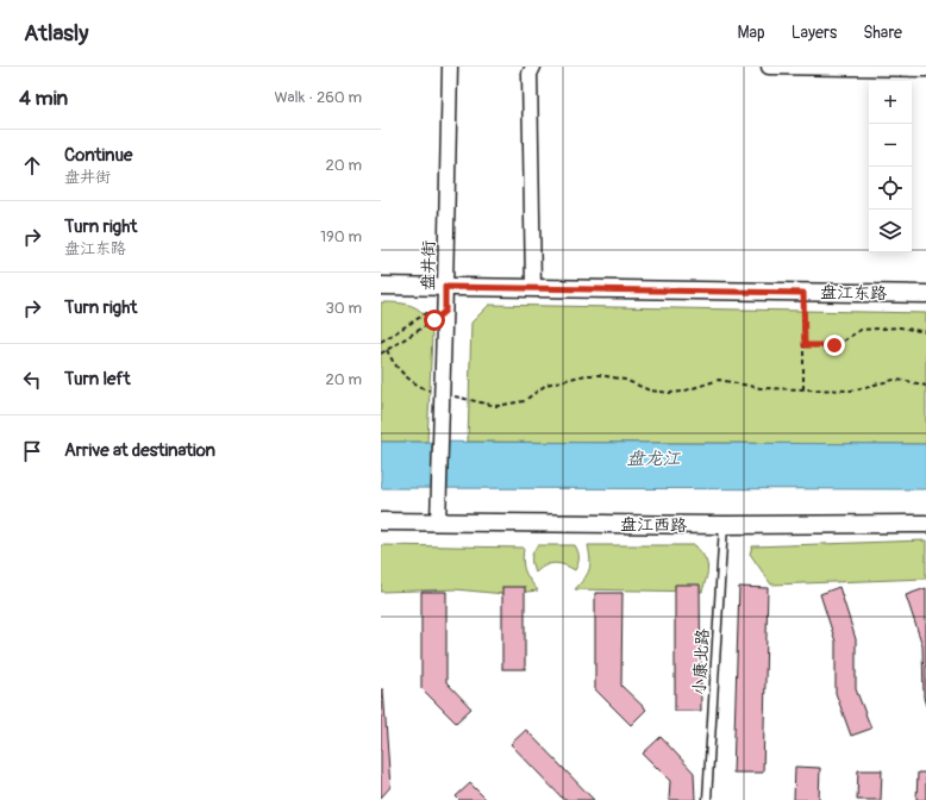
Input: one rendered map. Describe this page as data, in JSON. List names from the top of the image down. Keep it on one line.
{"streets":{"street":["盘井街","盘江东路","盘江西路"],"lane":["小康北路"]},"crossings":[["盘井街","盘江东路"],["盘井街","盘江西路"],["盘江西路","小康北路"]],"water":["盘龙江"],"page":{"header":"Atlasly","nav":["Map","Layers","Share"],"heading":["4 min","Walk · 260 m"],"map_buttons":["+","−"],"list":[["Continue","盘井街","20 m"],["Turn right","盘江东路","190 m"],["Turn right","30 m"],["Turn left","20 m"],"Arrive at destination"]}}
